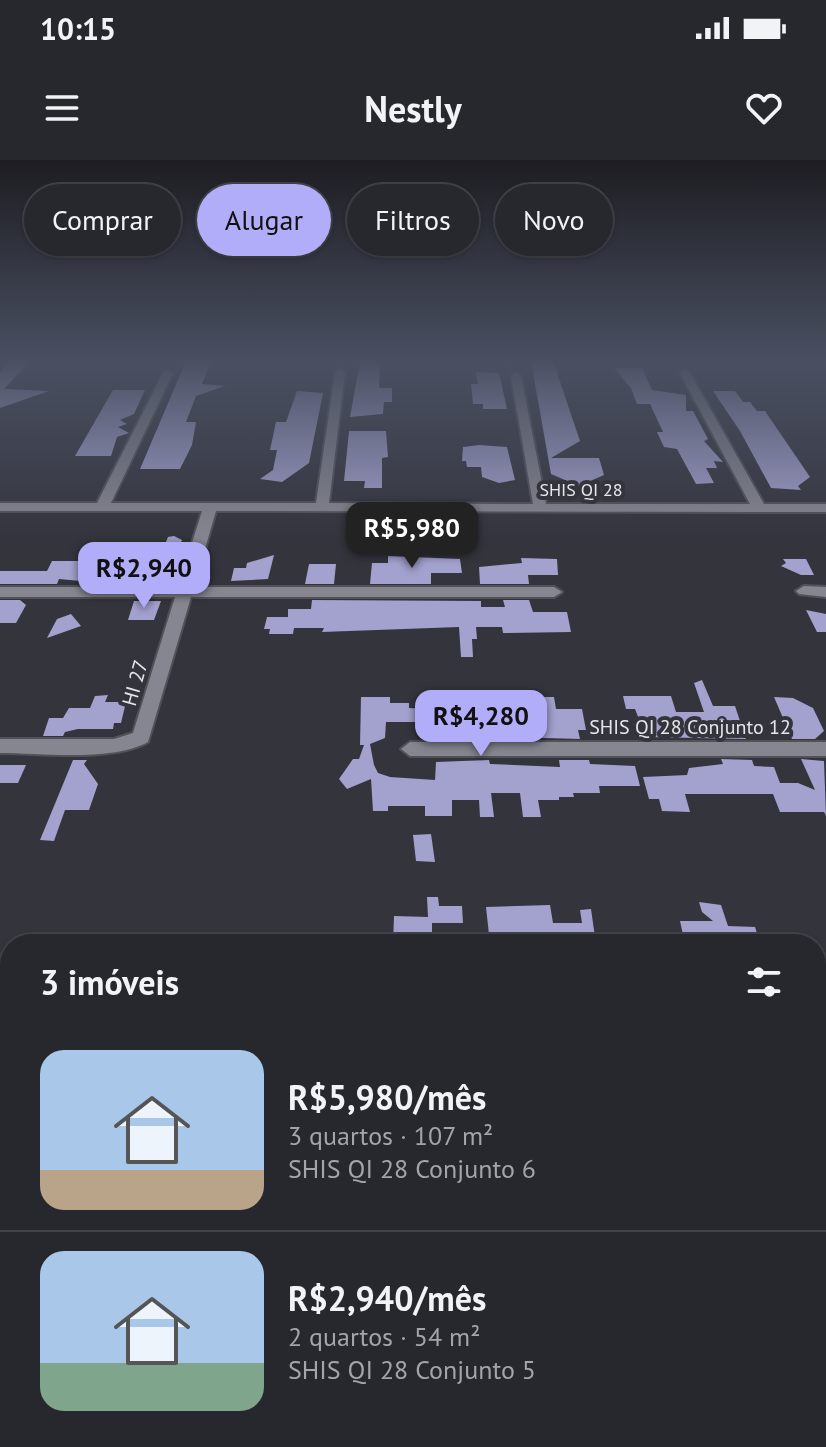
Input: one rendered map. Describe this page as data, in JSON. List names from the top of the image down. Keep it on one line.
{"streets":{"street":["SHIS QI 28","HI 27","SHIS QI 28 Conjunto 12"]},"crossings":[["SHIS QI 28","HI 27"]],"page":{"status":"10:15","header":"Nestly","chip":["Comprar","Alugar","Filtros","Novo"],"price":["R$5,980","R$2,940","R$4,280"],"heading":"3 imóveis","list":[{"name":"R$5,980/mês","note":"3 quartos · 107 m² · SHIS QI 28 Conjunto 6"},{"name":"R$2,940/mês","note":"2 quartos · 54 m² · SHIS QI 28 Conjunto 5"}]}}
